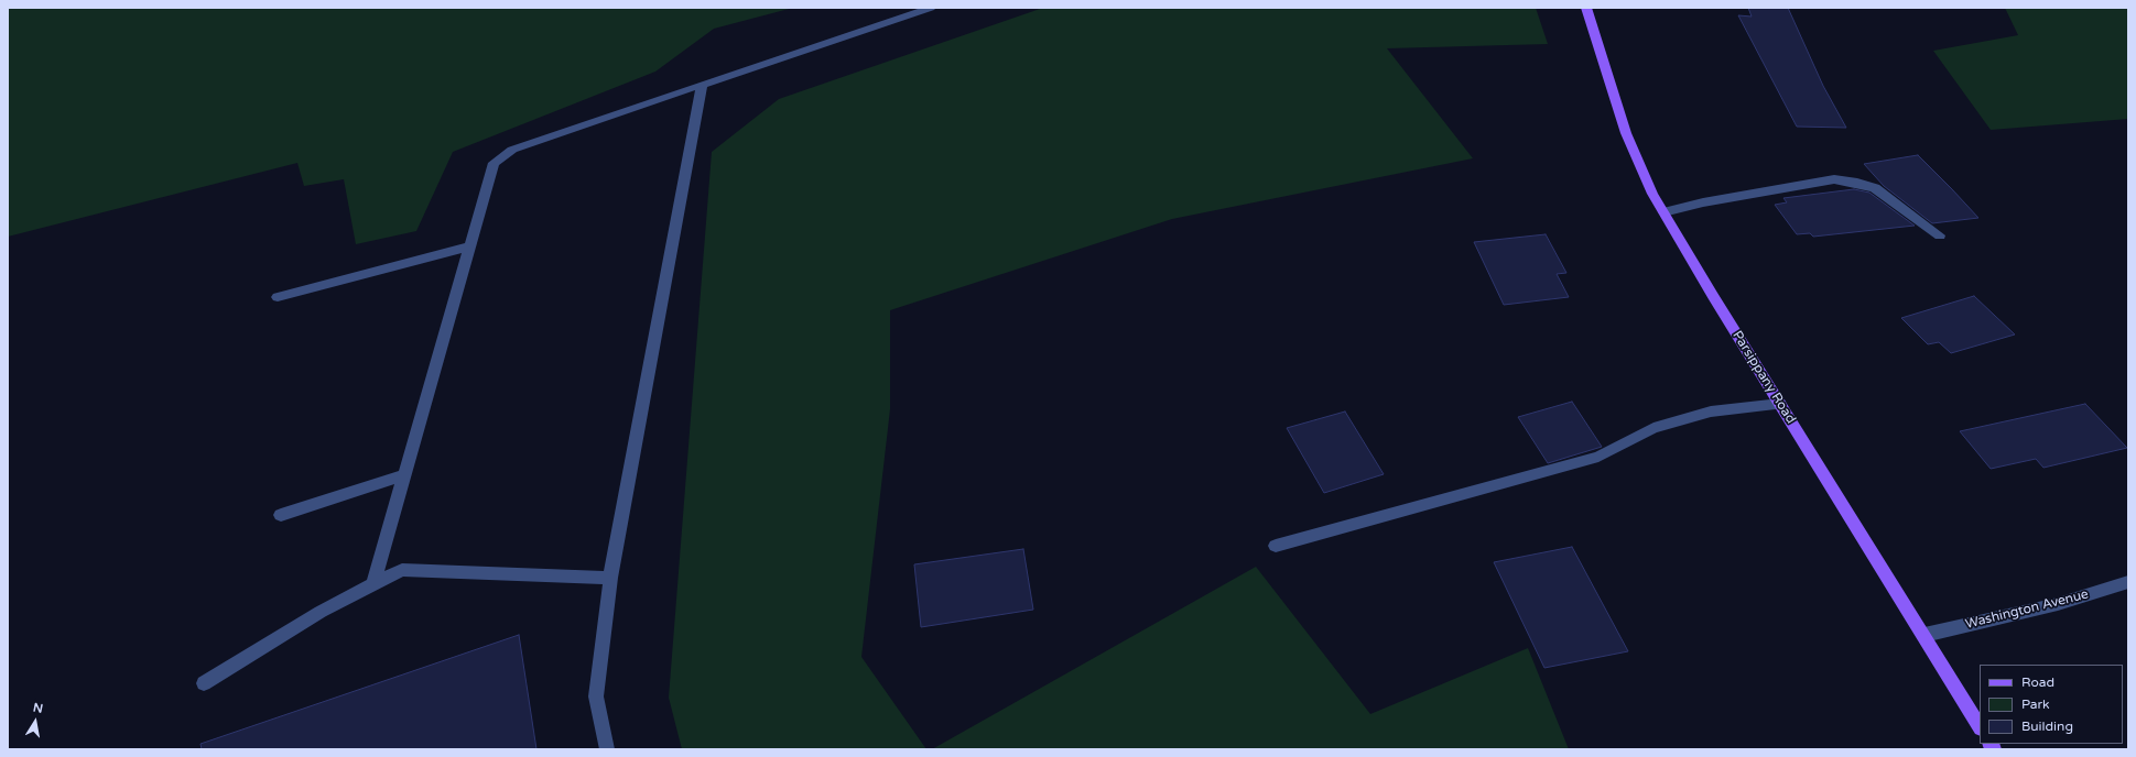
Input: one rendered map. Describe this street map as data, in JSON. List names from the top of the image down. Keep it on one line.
{"streets":{"main road":["Parsippany Road"],"street":["Washington Avenue"]},"crossings":[["Parsippany Road","Washington Avenue"]],"legend":["Road","Park","Building"],"north":"top"}
